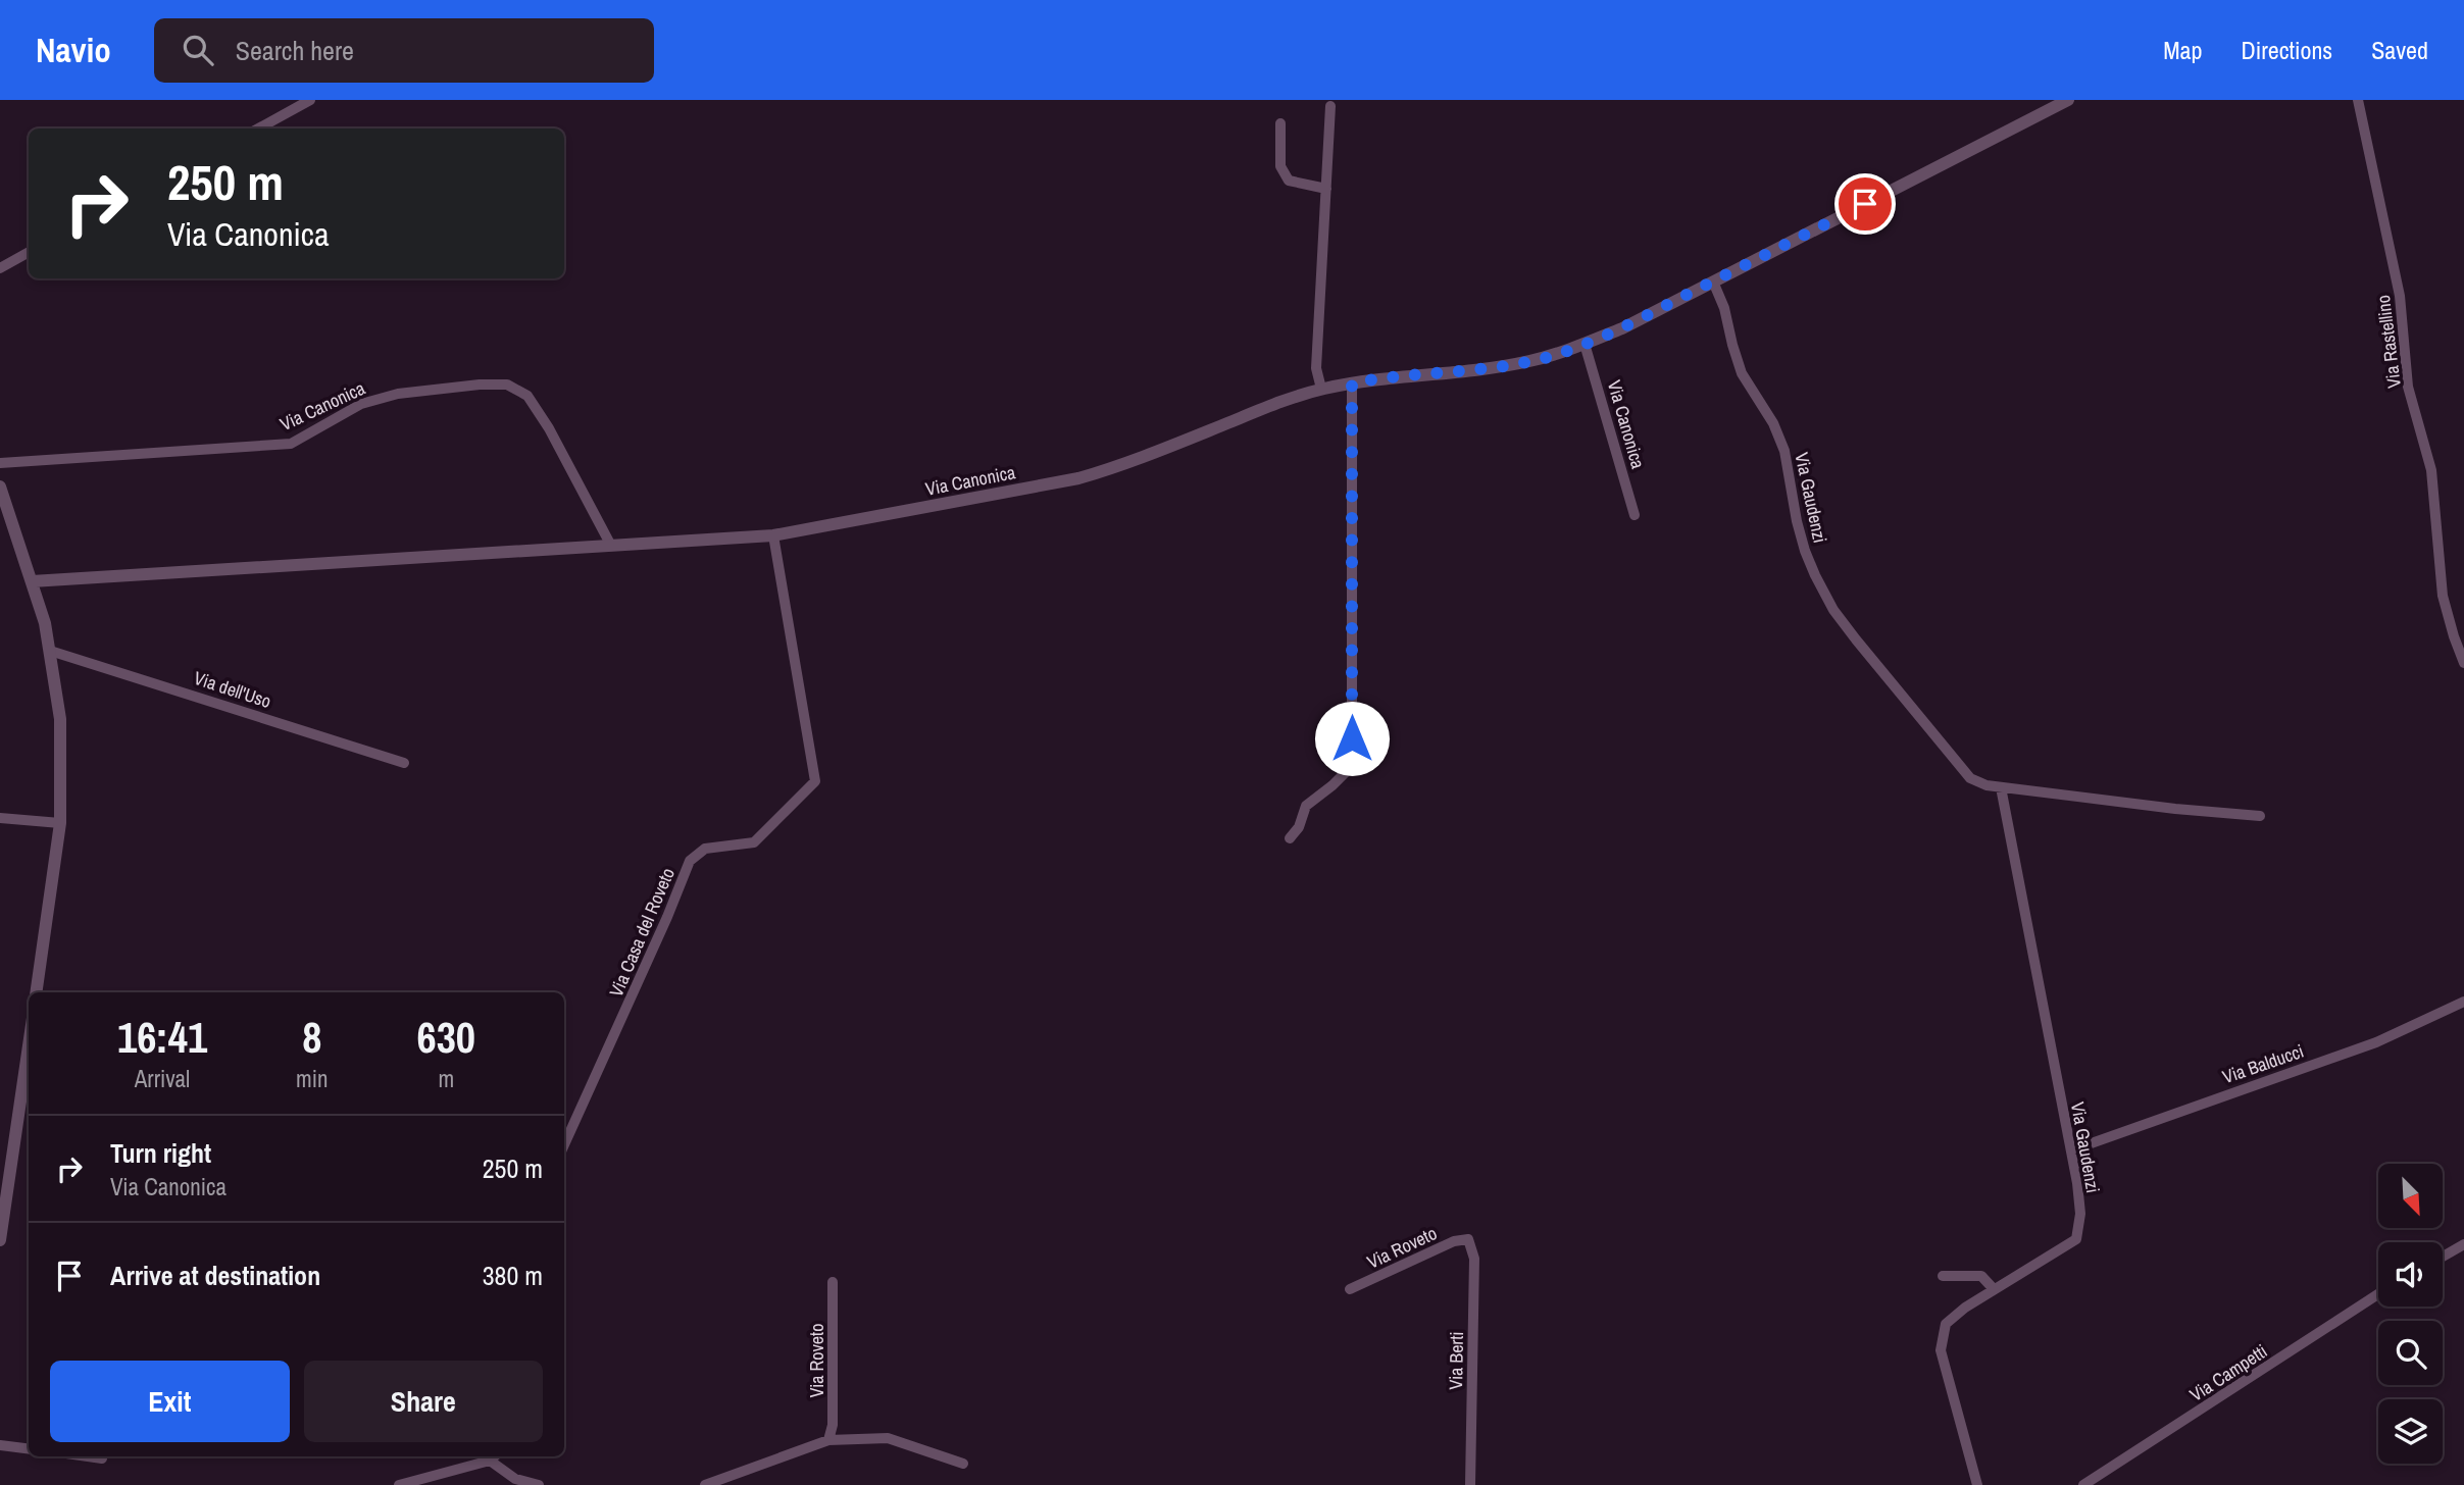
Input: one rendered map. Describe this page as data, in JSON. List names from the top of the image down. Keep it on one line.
{"streets":{"street":["Via Rastellino","Via Canonica","Via Gaudenzi","Via dell'Uso","Via Casa del Roveto","Via Balducci","Via Roveto","Via Berti","Via Campetti"]},"crossings":[["Via Canonica","Via Gaudenzi"],["Via Canonica","Via Casa del Roveto"],["Via Gaudenzi","Via Balducci"],["Via Roveto","Via Berti"]],"north":"bottom right","page":{"header":"Navio","search":"Search here","nav":["Map","Directions","Saved"],"turn":["250 m","Via Canonica"],"eta":["16:41","Arrival","8","min","630","m"],"list":[{"name":"Turn right","note":"Via Canonica","value":"250 m"},{"name":"Arrive at destination","value":"380 m"}],"buttons":["Exit","Share"]}}
